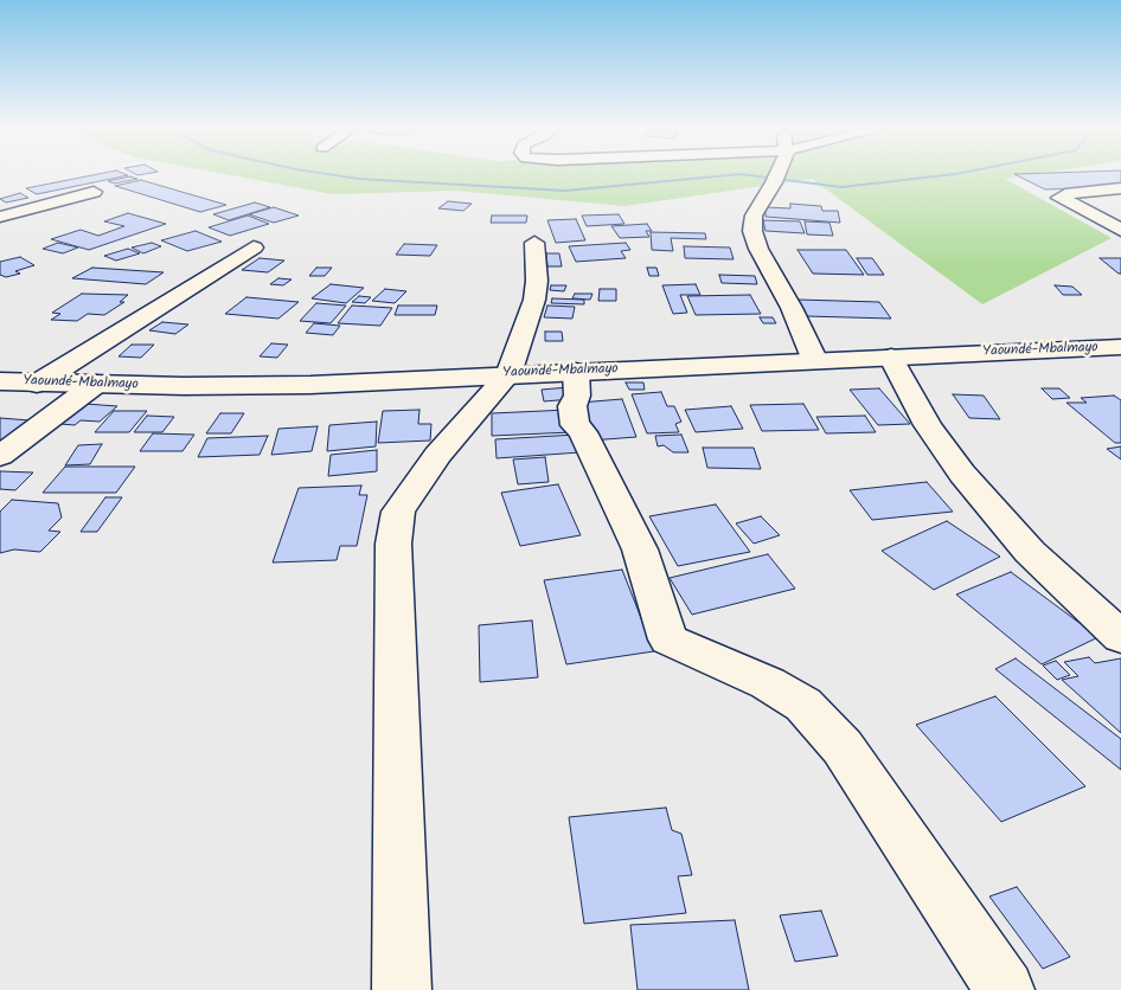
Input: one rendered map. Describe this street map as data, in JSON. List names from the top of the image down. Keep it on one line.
{"streets":{"main road":["Yaoundé-Mbalmayo"]}}
